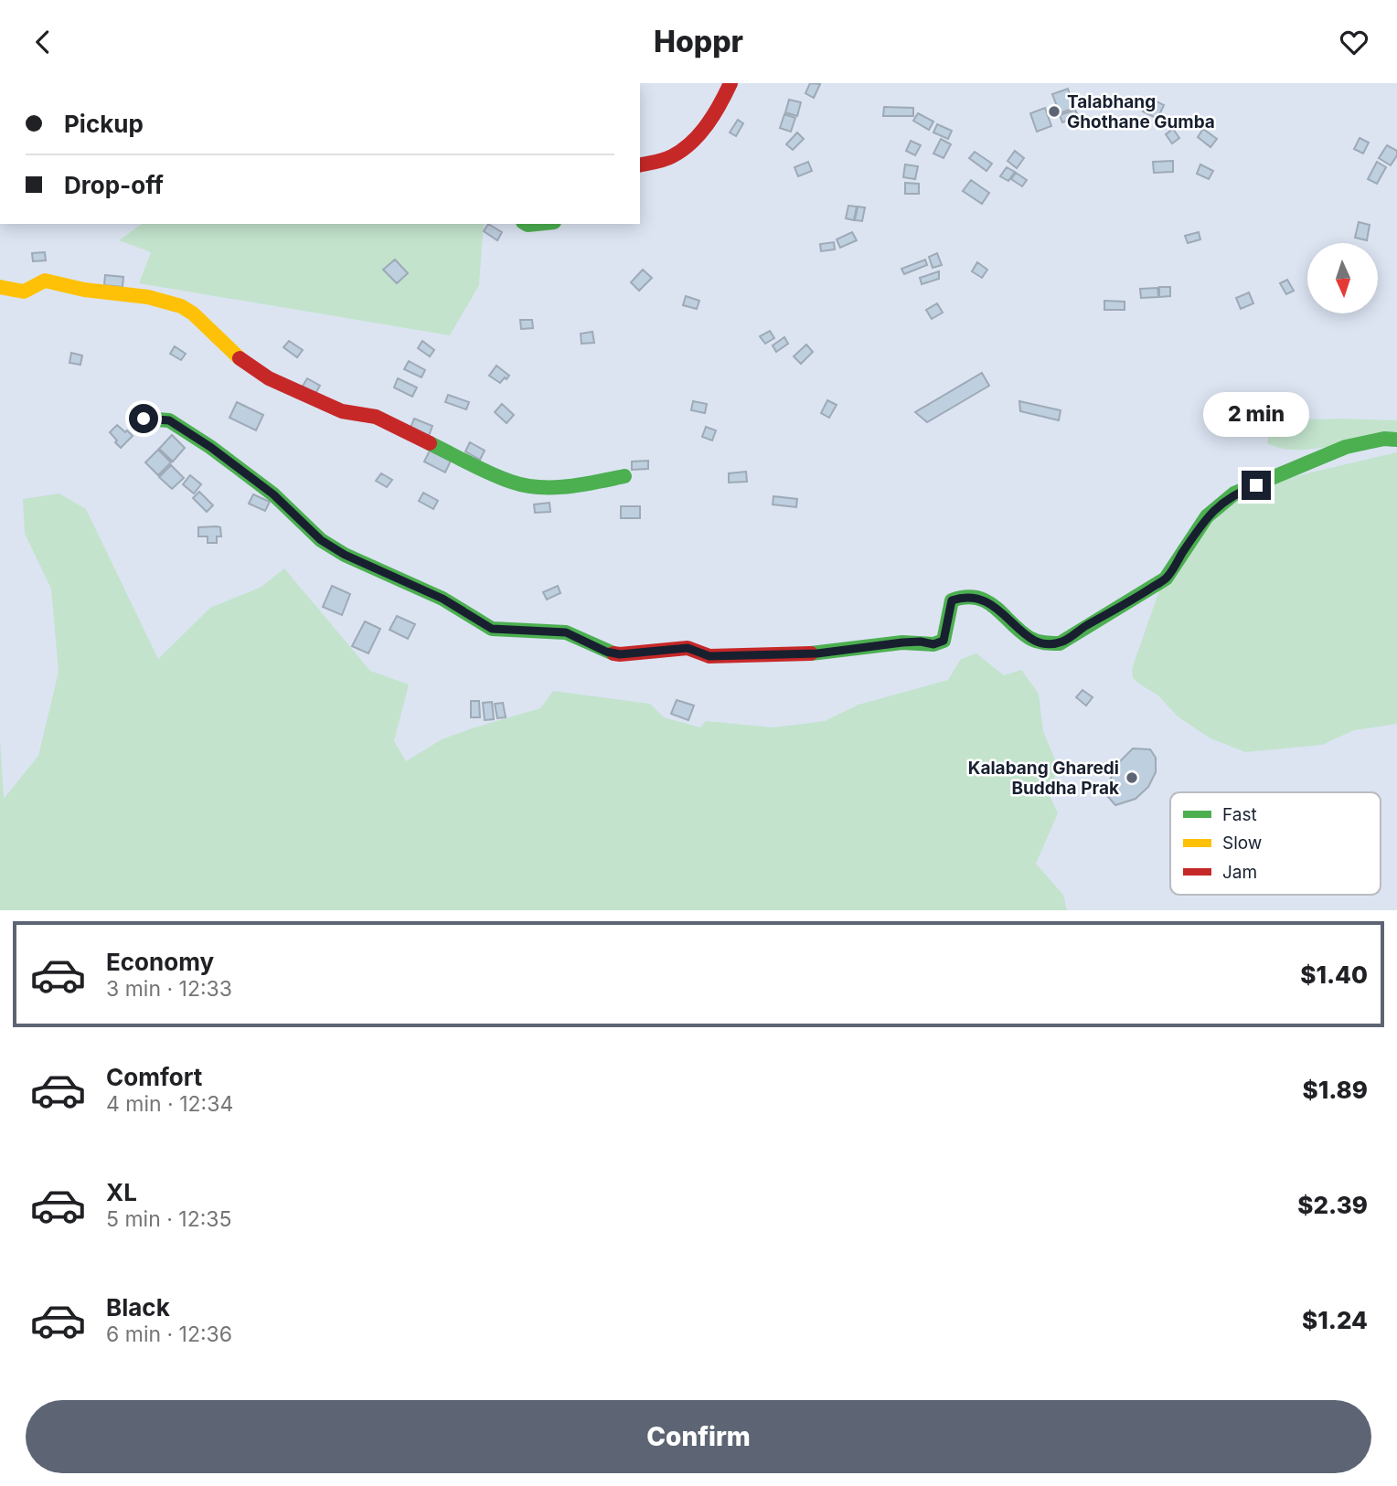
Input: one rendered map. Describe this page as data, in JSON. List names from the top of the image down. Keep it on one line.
{"places":["Talabhang Ghothane Gumba","Kalabang Gharedi Buddha Prak"],"legend":["Fast","Slow","Jam"],"north":"bottom","page":{"header":"Hoppr","banner":["Pickup","Drop-off"],"bubble":"2 min","list":[{"name":"Economy","note":"3 min · 12:33","value":"$1.40"},{"name":"Comfort","note":"4 min · 12:34","value":"$1.89"},{"name":"XL","note":"5 min · 12:35","value":"$2.39"},{"name":"Black","note":"6 min · 12:36","value":"$1.24"}],"buttons":"Confirm"}}
